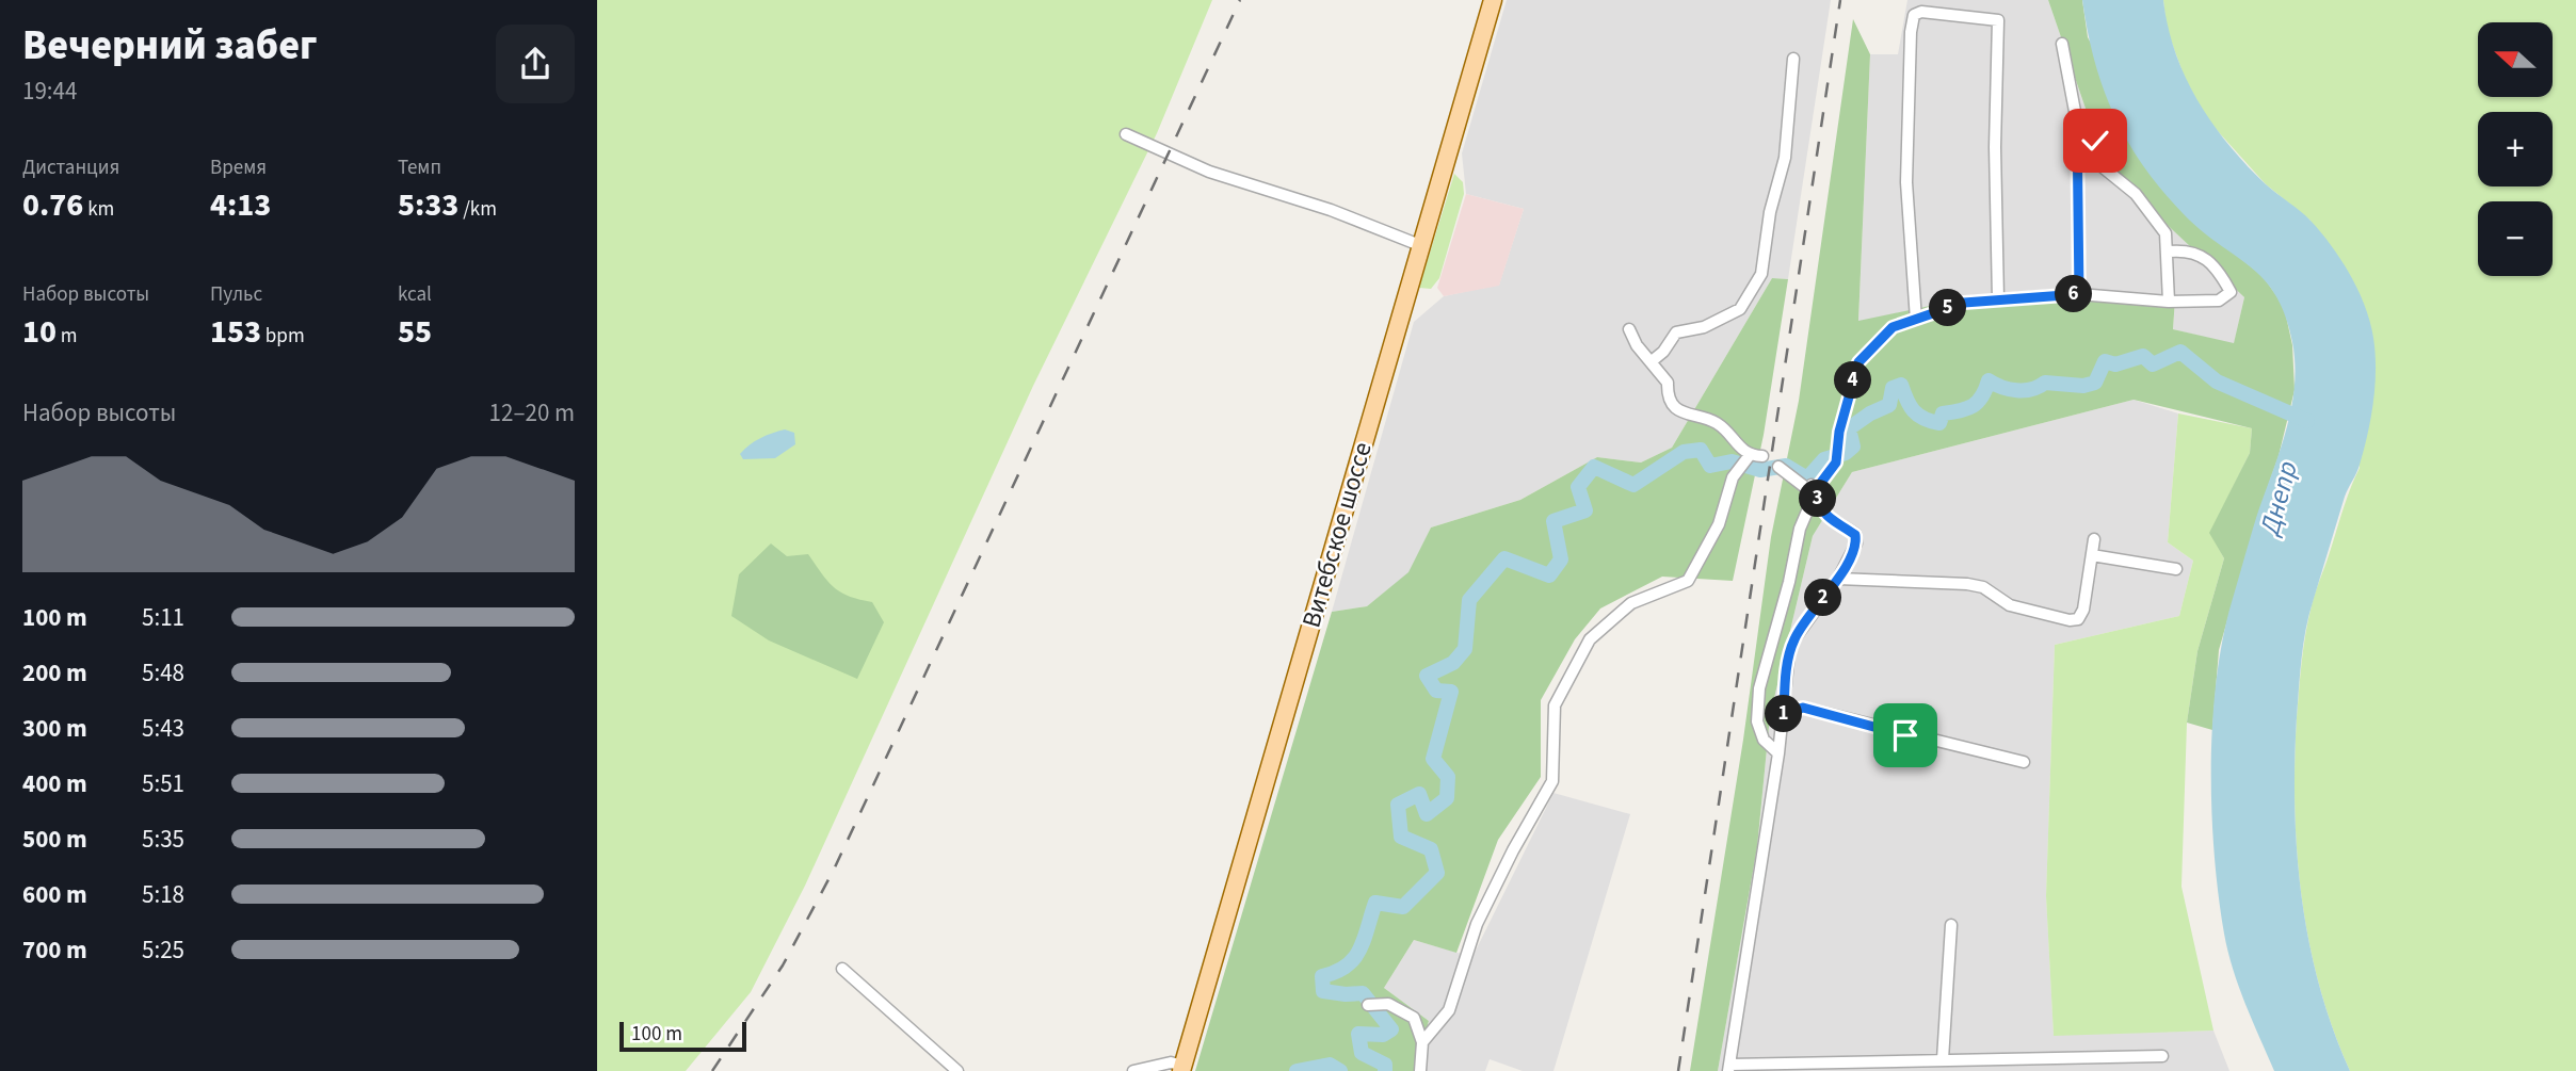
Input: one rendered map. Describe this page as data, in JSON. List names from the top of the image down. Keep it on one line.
{"streets":{"main road":["Витебское шоссе"]},"water":["Днепр"],"scale_bar":"100 m","north":"left","page":{"heading":["Вечерний забег","19:44"],"map_buttons":["+","−"],"stats":[["Дистанция","0.76 km"],["Время","4:13"],["Темп","5:33 /km"],["Набор высоты","10 m"],["Пульс","153 bpm"],["kcal","55"]],"pins":["6","5","4","3","2","1"],"chart":["Набор высоты","12–20 m"],"list":[{"name":"100 m","note":"5:11"},{"name":"200 m","note":"5:48"},{"name":"300 m","note":"5:43"},{"name":"400 m","note":"5:51"},{"name":"500 m","note":"5:35"},{"name":"600 m","note":"5:18"},{"name":"700 m","note":"5:25"}],"scale":"100 m"}}
